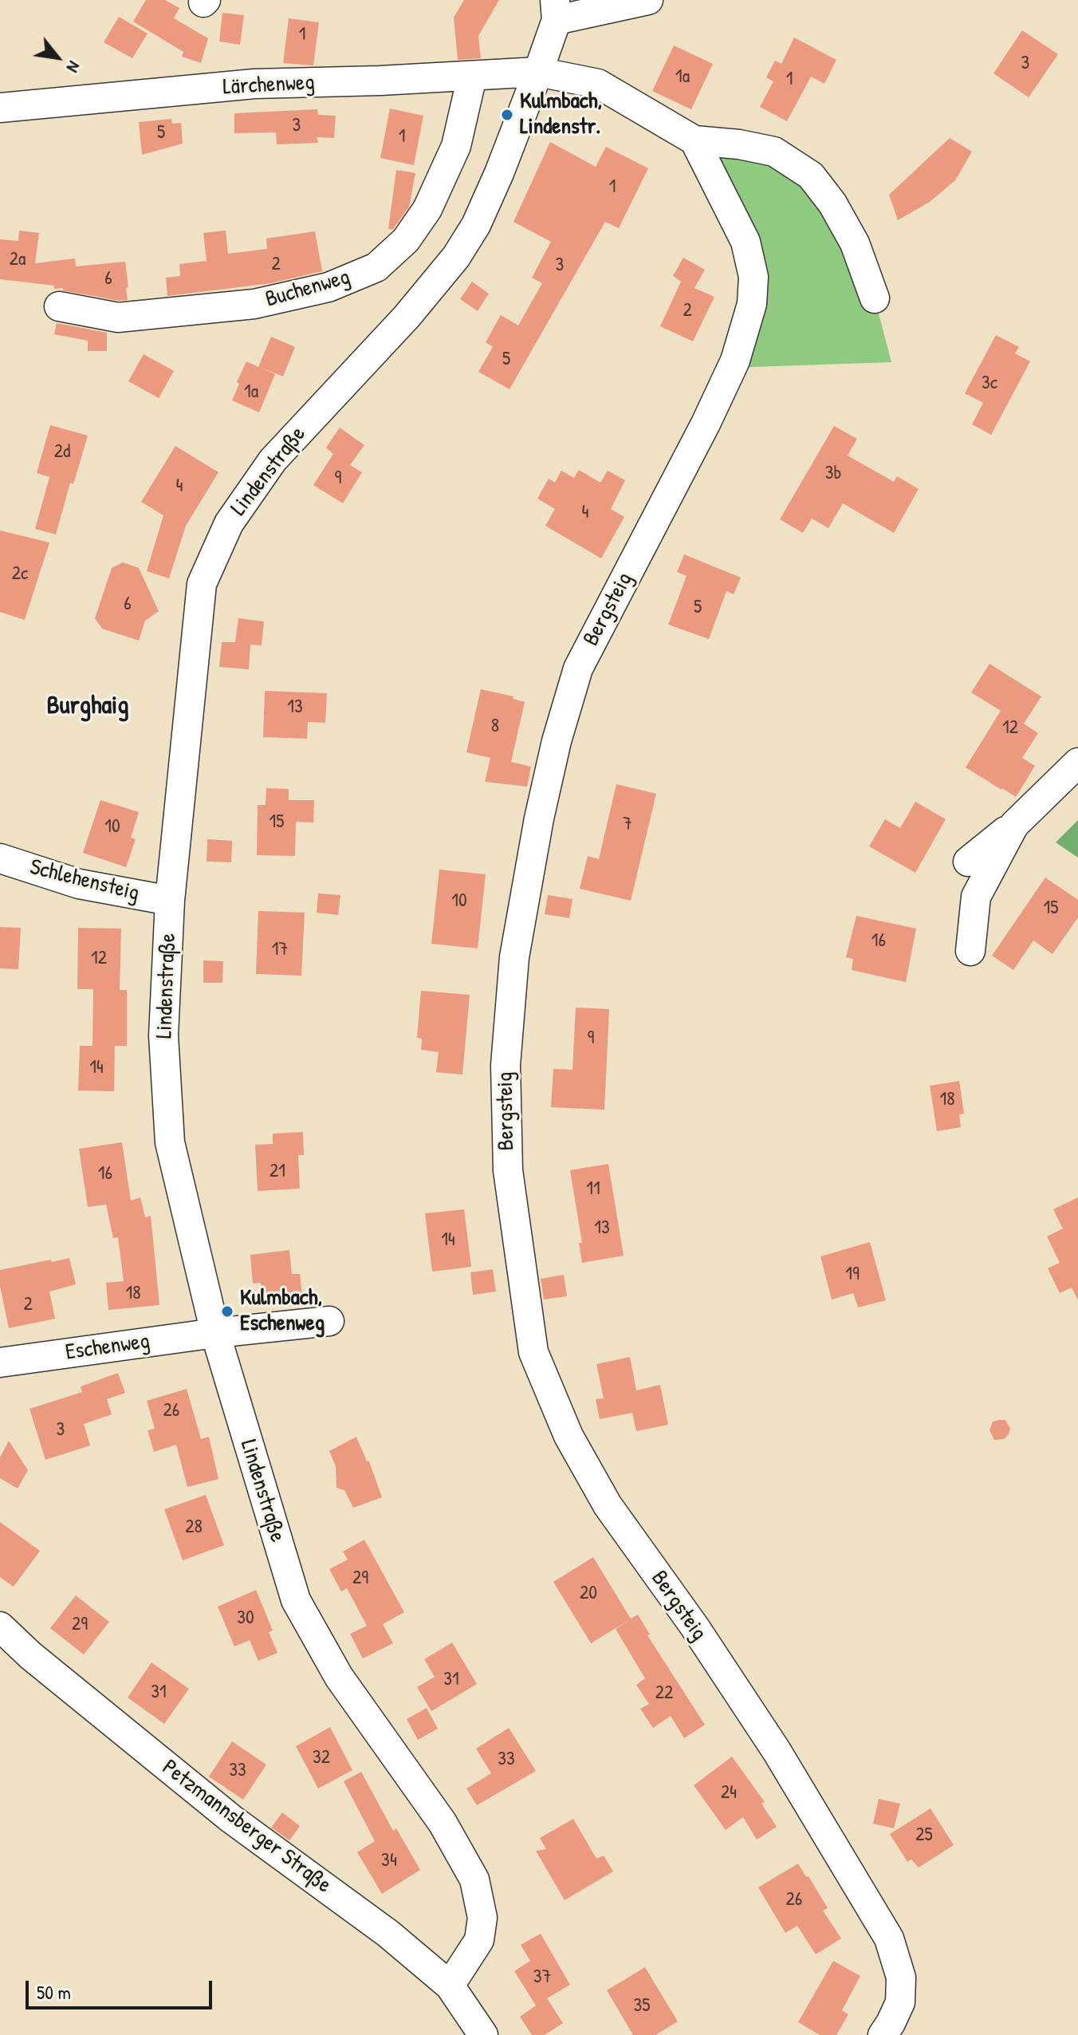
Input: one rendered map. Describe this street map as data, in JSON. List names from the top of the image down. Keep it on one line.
{"streets":{"street":["Lärchenweg","Buchenweg","Lindenstraße","Bergsteig","Schlehensteig","Eschenweg","Petzmannsberger Straße"]},"crossings":[["Lärchenweg","Buchenweg"],["Lärchenweg","Lindenstraße"],["Lindenstraße","Schlehensteig"],["Lindenstraße","Eschenweg"],["Lindenstraße","Petzmannsberger Straße"]],"districts":["Burghaig"],"places":["Kulmbach, Lindenstr.","Kulmbach, Eschenweg"],"house_numbers":["1","3","1a","1","3","5","1","1","2a","2","3","6","2","5","3c","1a","2d","3b","9","4","4","2c","6","5","13","8","12","15","7","10","10","15","16","17","12","9","14","18","21","16","11","13","14","19","18","2","26","3","28","29","20","30","29","31","31","22","32","33","33","24","25","34","26","37","35"],"scale_bar":"50 m","north":"bottom right"}
